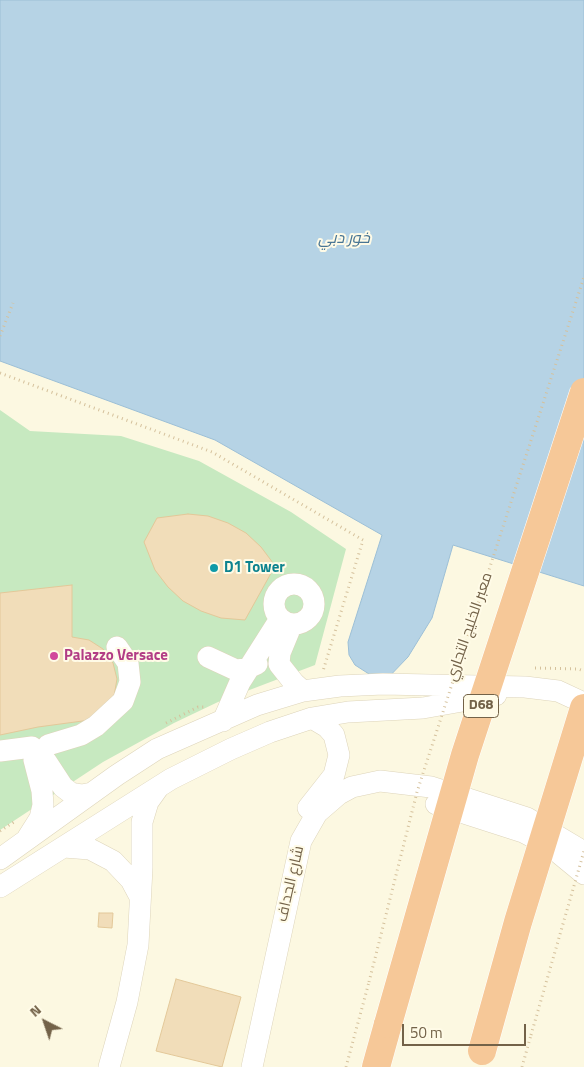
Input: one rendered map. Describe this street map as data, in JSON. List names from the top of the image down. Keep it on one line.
{"streets":{"highway":["D68"],"street":["شارع الجداف"],"path":["معبر الخليج التجاري"]},"water":["خور دبي"],"places":["D1 Tower","Palazzo Versace"],"scale_bar":"50 m","north":"top left"}
